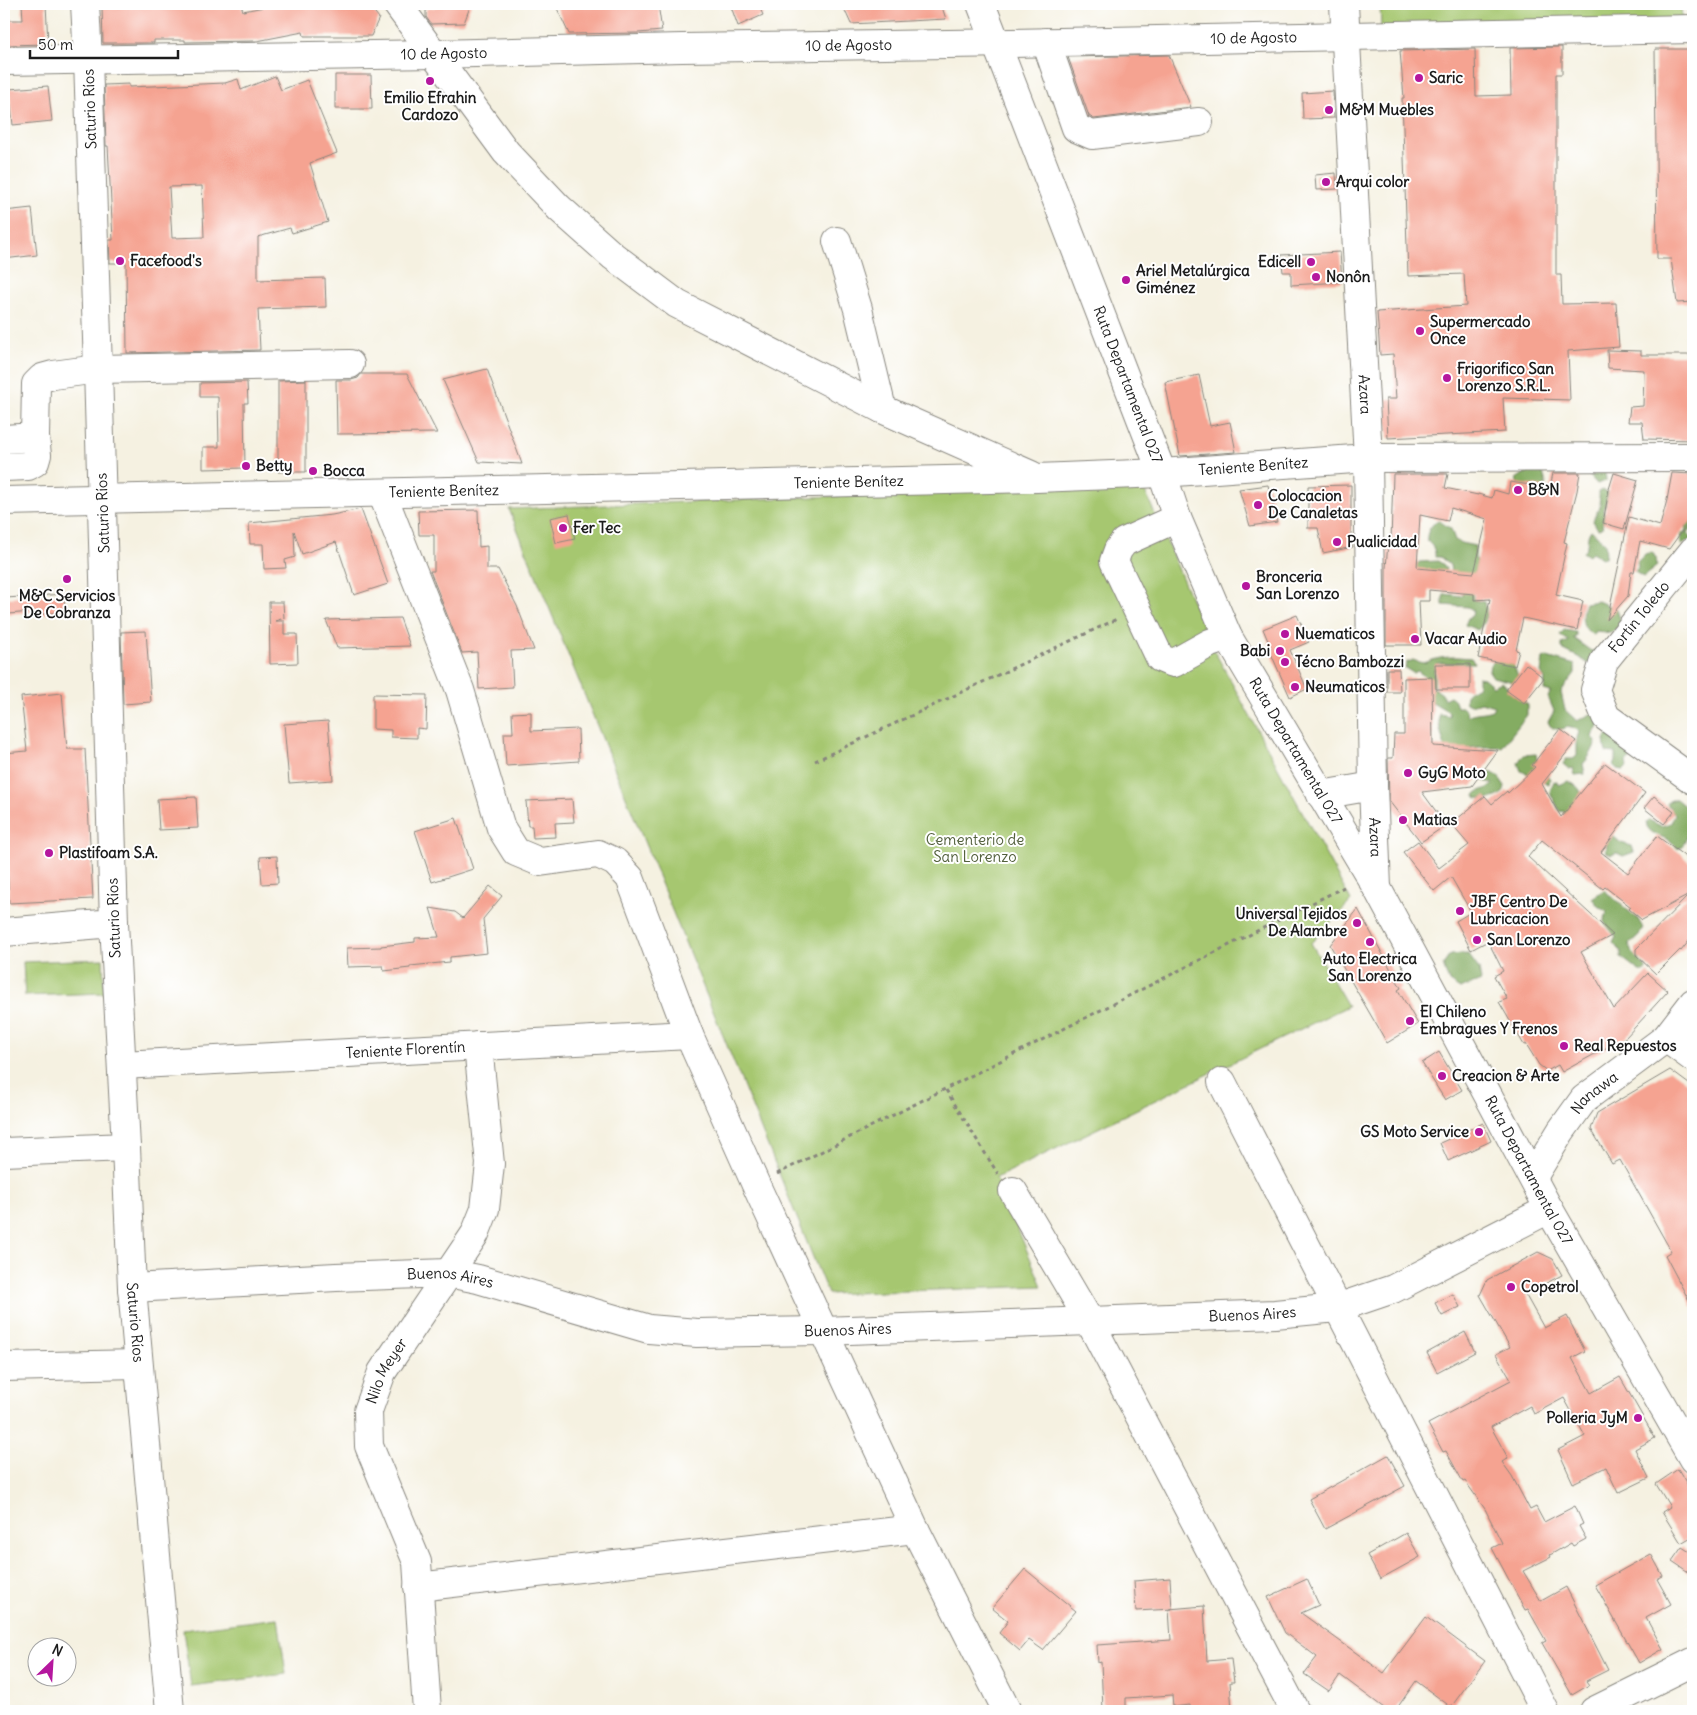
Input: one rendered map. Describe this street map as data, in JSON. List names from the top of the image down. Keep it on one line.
{"streets":{"street":["10 de Agosto","Saturio Ríos","Ruta Departamental 027","Azara","Teniente Benítez","Fortin Toledo","Teniente Florentín","Nanawa","Buenos Aires","Nilo Meyer"]},"crossings":[["10 de Agosto","Saturio Ríos"],["10 de Agosto","Ruta Departamental 027"],["10 de Agosto","Azara"],["Saturio Ríos","Teniente Benítez"],["Saturio Ríos","Teniente Florentín"],["Saturio Ríos","Buenos Aires"],["Ruta Departamental 027","Azara"],["Ruta Departamental 027","Teniente Benítez"],["Ruta Departamental 027","Nanawa"],["Ruta Departamental 027","Buenos Aires"],["Azara","Teniente Benítez"],["Teniente Florentín","Nilo Meyer"],["Buenos Aires","Nilo Meyer"]],"parks":["Cementerio de San Lorenzo"],"places":["Saric","Emilio Efrahin Cardozo","M&M Muebles","Arqui color","Facefood's","Edicell","Nonôn","Ariel Metalúrgica Giménez","Supermercado Once","Frigorifico San Lorenzo S.R.L.","Betty","Bocca","B&N","Colocacion De Canaletas","Fer Tec","Pualicidad","M&C Servicios De Cobranza","Bronceria San Lorenzo","Nuematicos","Vacar Audio","Babi","Técno Bambozzi","Neumaticos","GyG Moto","Matias","Plastifoam S.A.","JBF Centro De Lubricacion","Universal Tejidos De Alambre","San Lorenzo","Auto Electrica San Lorenzo","El Chileno Embragues Y Frenos","Real Repuestos","Creacion & Arte","GS Moto Service","Copetrol","Polleria JyM"],"scale_bar":"50 m","north":"top right"}
